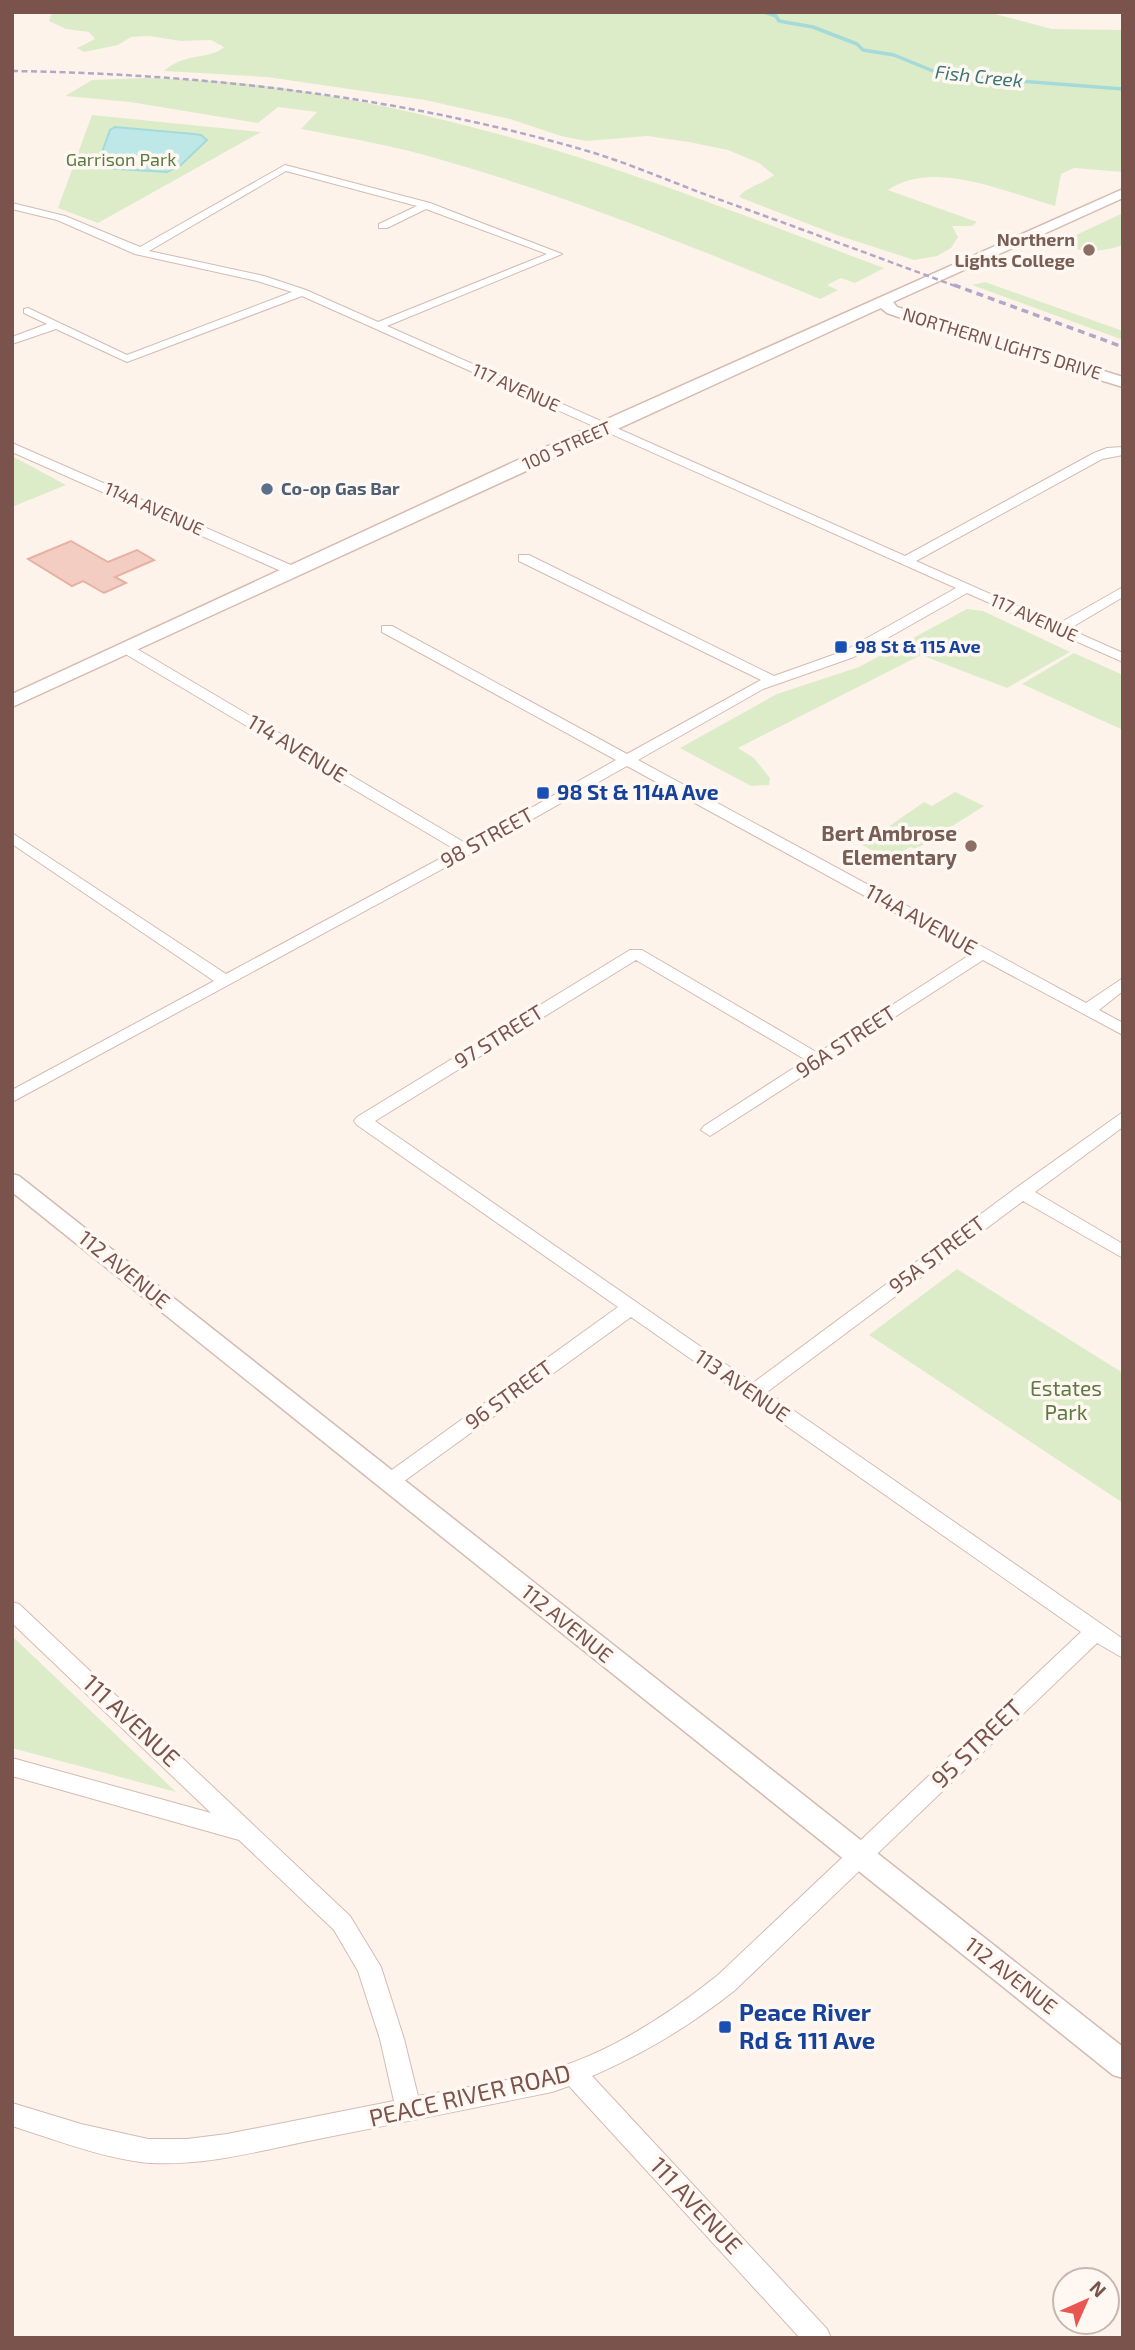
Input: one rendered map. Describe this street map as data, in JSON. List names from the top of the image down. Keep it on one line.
{"streets":{"main road":["NORTHERN LIGHTS DRIVE","100 STREET"],"street":["117 AVENUE","114A AVENUE","114 AVENUE","98 STREET","97 STREET","96A STREET","95A STREET","112 AVENUE","113 AVENUE","96 STREET","111 AVENUE","95 STREET","PEACE RIVER ROAD"]},"crossings":[["NORTHERN LIGHTS DRIVE","100 STREET"],["117 AVENUE","100 STREET"],["117 AVENUE","98 STREET"],["100 STREET","114A AVENUE"],["100 STREET","114 AVENUE"],["114A AVENUE","98 STREET"],["114A AVENUE","96A STREET"],["114 AVENUE","98 STREET"],["97 STREET","96A STREET"],["97 STREET","113 AVENUE"],["95A STREET","113 AVENUE"],["112 AVENUE","96 STREET"],["112 AVENUE","95 STREET"],["112 AVENUE","PEACE RIVER ROAD"],["113 AVENUE","96 STREET"],["113 AVENUE","95 STREET"],["111 AVENUE","PEACE RIVER ROAD"],["95 STREET","PEACE RIVER ROAD"]],"water":["Fish Creek"],"parks":["Garrison Park","Estates Park"],"places":{"other":["Northern Lights College","Co-op Gas Bar","Bert Ambrose Elementary"],"transit":["98 St & 115 Ave","98 St & 114A Ave","Peace River Rd & 111 Ave"]},"north":"top right"}
